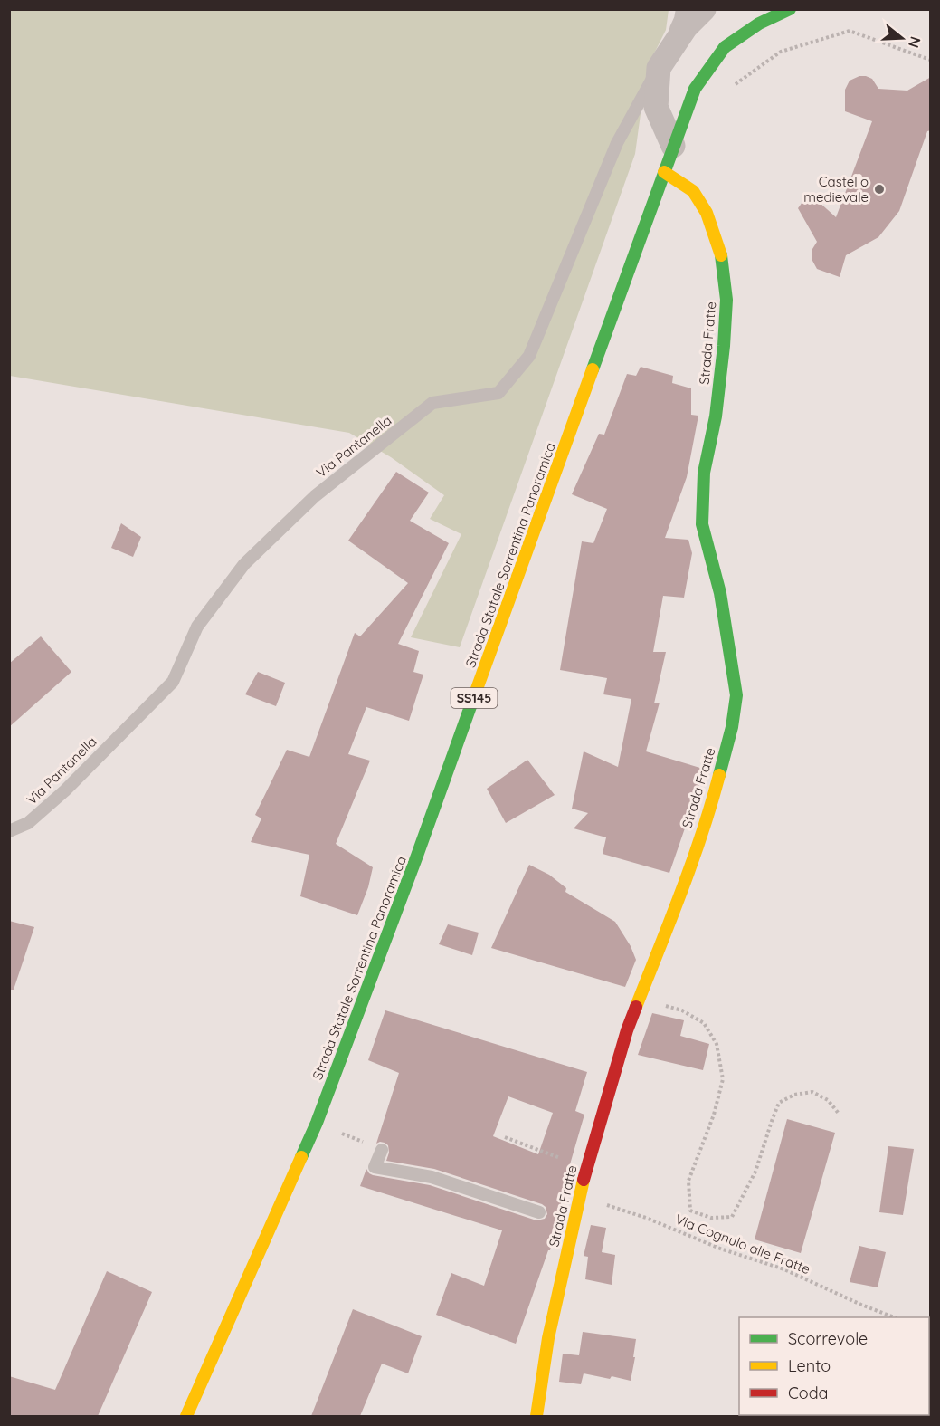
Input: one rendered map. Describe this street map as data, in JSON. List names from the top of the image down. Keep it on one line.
{"streets":{"main road":["Strada Fratte","Strada Statale Sorrentina Panoramica","SS145"],"lane":["Via Pantanella"],"path":["Via Cognulo alle Fratte"]},"crossings":[["Strada Fratte","Strada Statale Sorrentina Panoramica"],["Strada Fratte","Via Cognulo alle Fratte"]],"places":["Castello medievale"],"legend":["Scorrevole","Lento","Coda"],"north":"right"}
